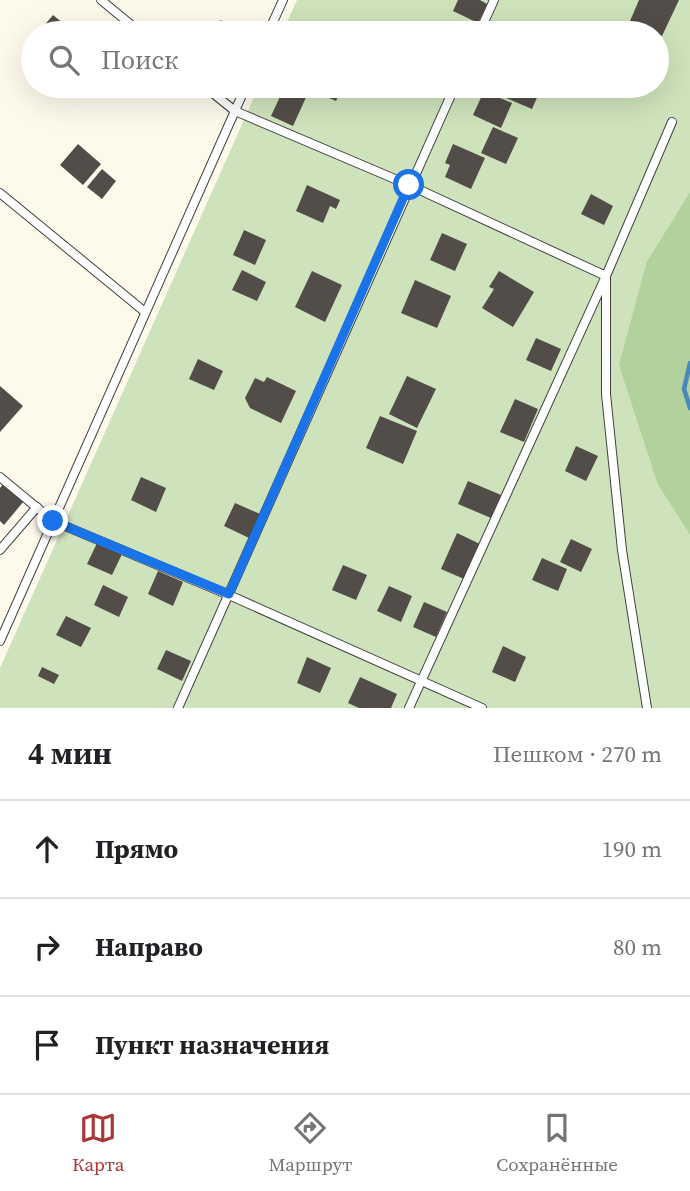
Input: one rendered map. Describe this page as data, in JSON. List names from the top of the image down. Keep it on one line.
{"page":{"search":"Поиск","heading":["4 мин","Пешком · 270 m"],"list":[["Прямо","190 m"],["Направо","80 m"],"Пункт назначения"],"nav":["Карта","Маршрут","Сохранённые"]}}
